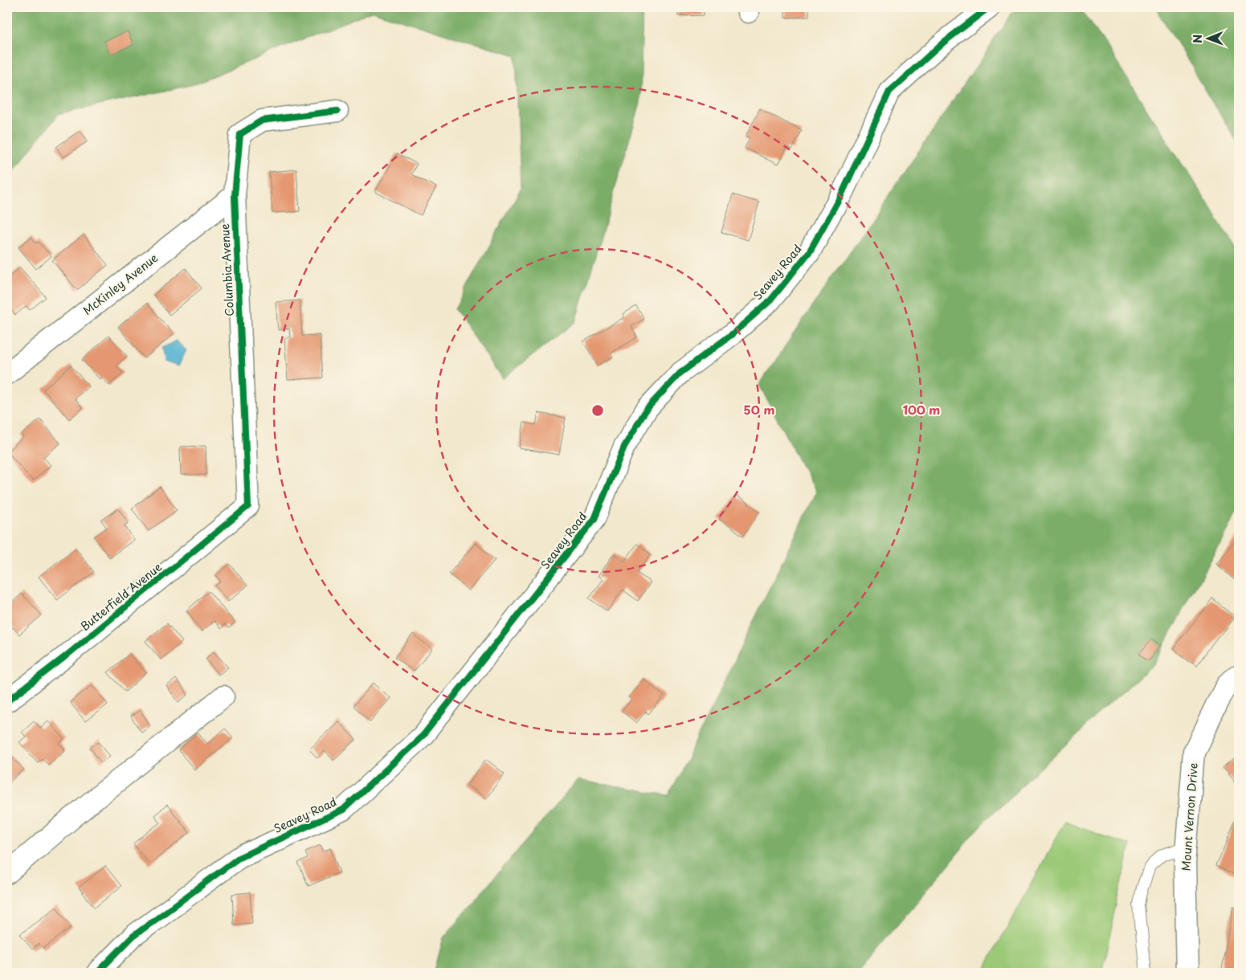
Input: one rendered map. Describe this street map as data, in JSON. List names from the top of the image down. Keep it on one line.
{"streets":{"street":["Columbia Avenue","Seavey Road","McKinley Avenue","Butterfield Avenue","Mount Vernon Drive"]},"crossings":[["Columbia Avenue","McKinley Avenue"],["Columbia Avenue","Butterfield Avenue"]],"north":"left","rings":["50 m","100 m"]}
